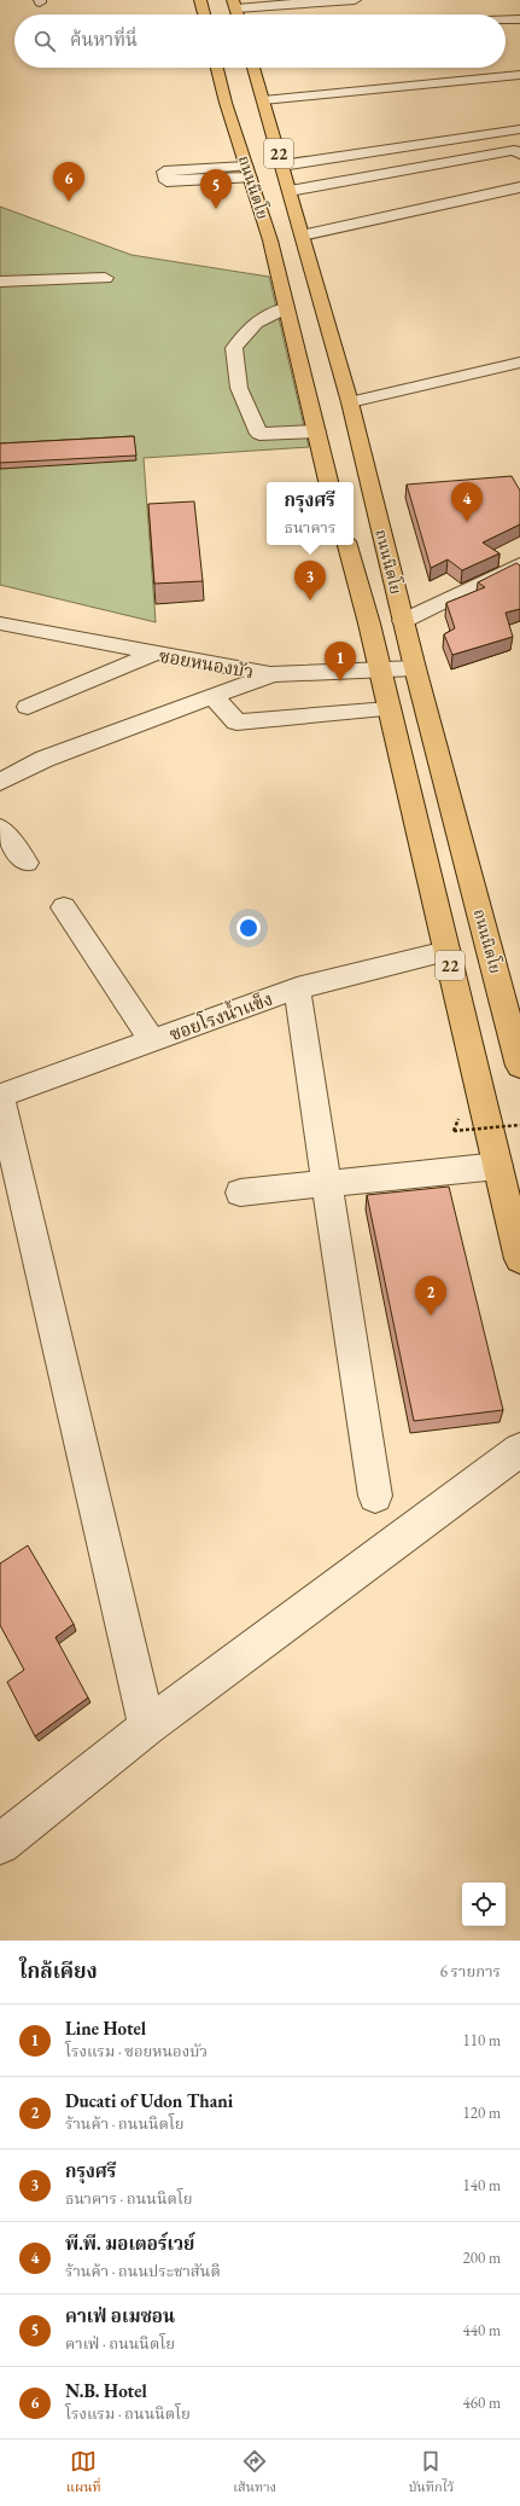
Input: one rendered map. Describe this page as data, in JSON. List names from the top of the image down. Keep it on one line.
{"streets":{"main road":["22","ถนนนิตโย"],"street":["ซอยหนองบัว","ซอยโรงน้ำแข็ง"]},"crossings":[["ถนนนิตโย","ซอยหนองบัว"],["ถนนนิตโย","ซอยโรงน้ำแข็ง"]],"page":{"search":"ค้นหาที่นี่","pins":["6","5","4","3","1","2"],"popup":["กรุงศรี","ธนาคาร"],"heading":["ใกล้เคียง","6 รายการ"],"list":[{"mark":"1","name":"Line Hotel","note":"โรงแรม · ซอยหนองบัว","value":"110 m"},{"mark":"2","name":"Ducati of Udon Thani","note":"ร้านค้า · ถนนนิตโย","value":"120 m"},{"mark":"3","name":"กรุงศรี","note":"ธนาคาร · ถนนนิตโย","value":"140 m"},{"mark":"4","name":"พี.พี. มอเตอร์เวย์","note":"ร้านค้า · ถนนประชาสันติ","value":"200 m"},{"mark":"5","name":"คาเฟ่ อเมซอน","note":"คาเฟ่ · ถนนนิตโย","value":"440 m"},{"mark":"6","name":"N.B. Hotel","note":"โรงแรม · ถนนนิตโย","value":"460 m"}],"nav":["แผนที่","เส้นทาง","บันทึกไว้"]}}
